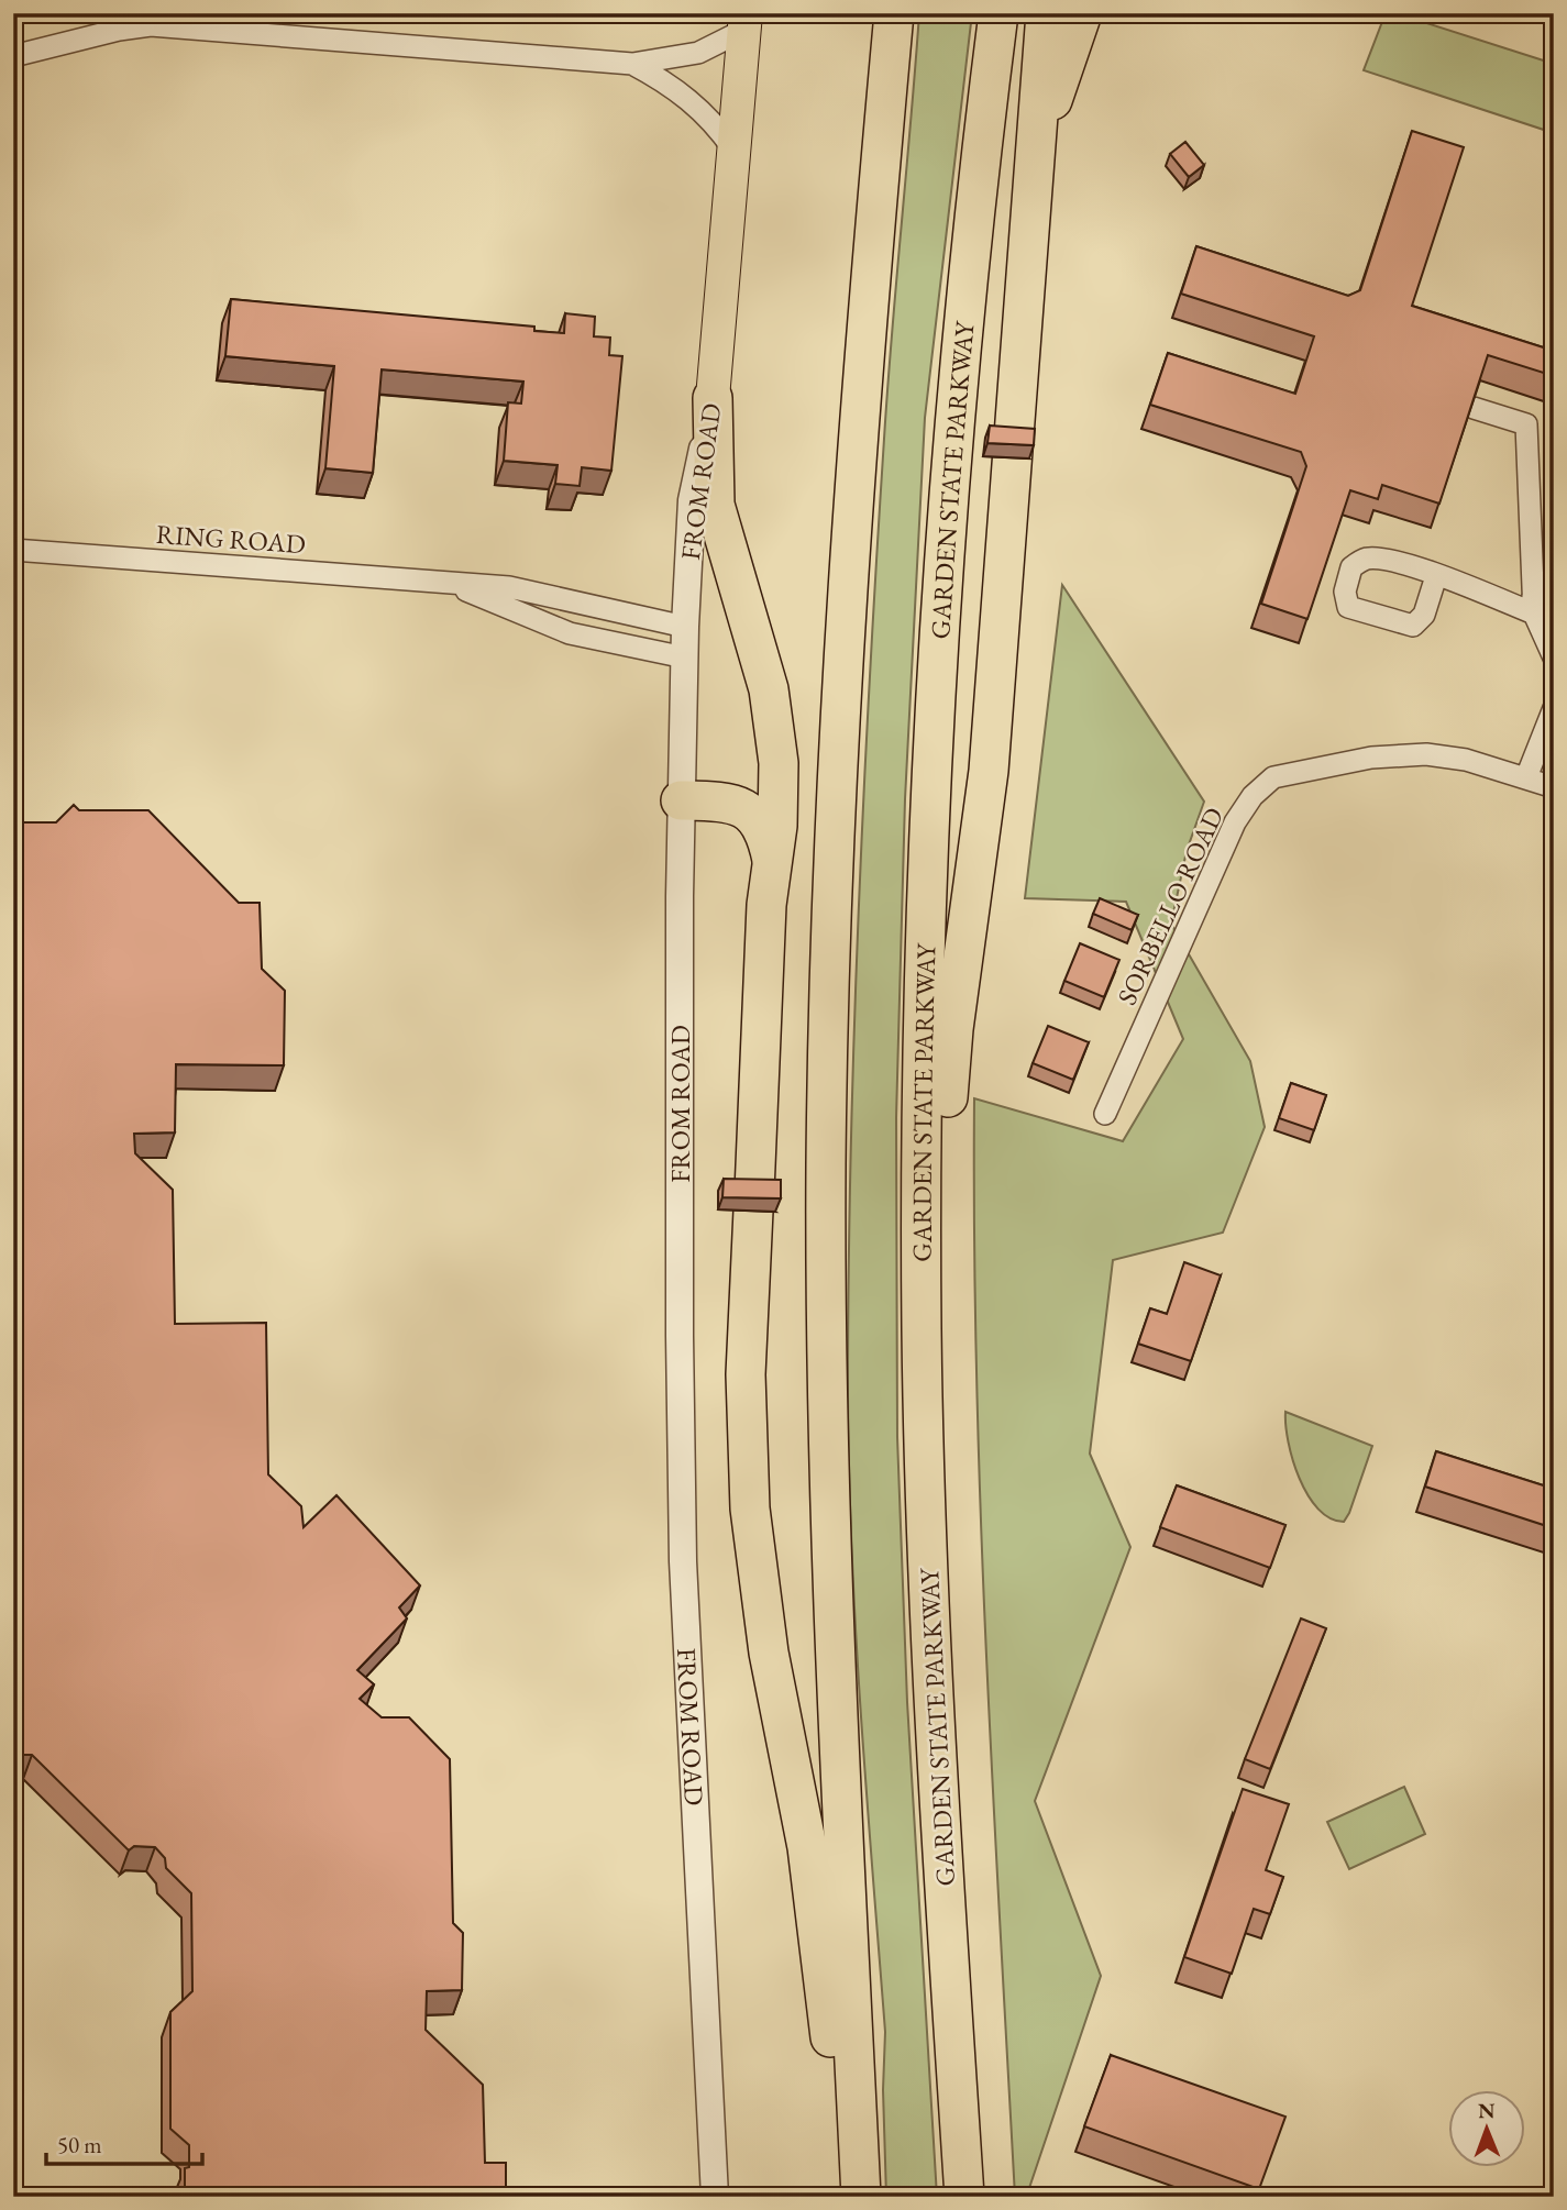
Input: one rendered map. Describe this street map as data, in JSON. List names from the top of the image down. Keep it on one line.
{"streets":{"highway":["GARDEN STATE PARKWAY"],"main road":["FROM ROAD"],"street":["RING ROAD","SORBELLO ROAD"]},"crossings":[["FROM ROAD","RING ROAD"]],"scale_bar":"50 m","north":"top"}
